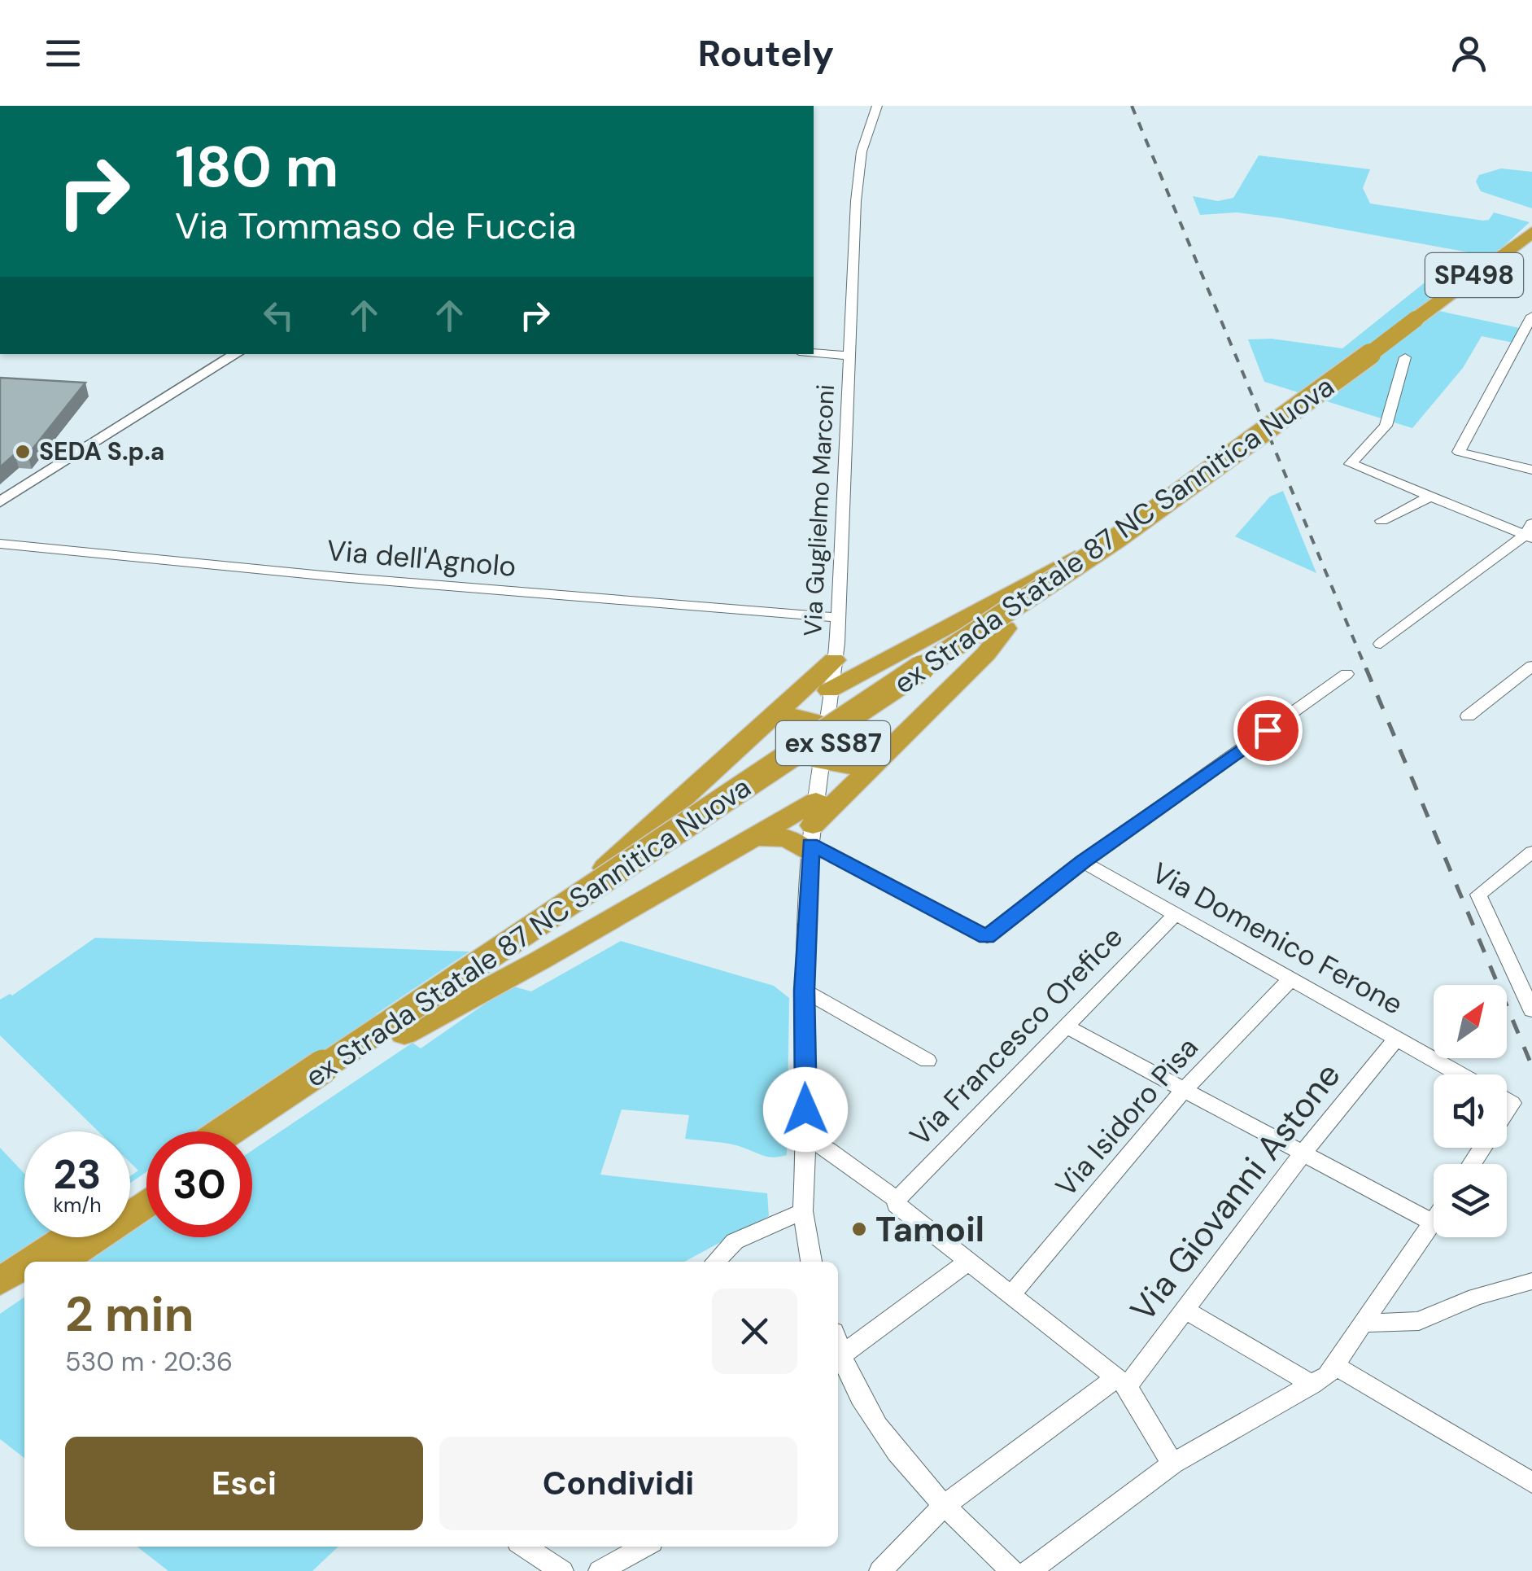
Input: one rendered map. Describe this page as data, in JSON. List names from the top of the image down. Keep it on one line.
{"streets":{"highway":["SP498","ex Strada Statale 87 NC Sannitica Nuova","ex SS87"],"street":["Via Guglielmo Marconi","Via dell'Agnolo","Via Domenico Ferone","Via Francesco Orefice","Via Isidoro Pisa","Via Giovanni Astone"]},"crossings":[["Via Guglielmo Marconi","Via dell'Agnolo"],["Via Domenico Ferone","Via Francesco Orefice"],["Via Domenico Ferone","Via Isidoro Pisa"],["Via Domenico Ferone","Via Giovanni Astone"]],"places":["SEDA S.p.a","Tamoil"],"north":"top right","page":{"header":"Routely","turn":["180 m","Via Tommaso de Fuccia"],"speed":"23 km/h","limit":"30","heading":["2 min","530 m · 20:36"],"buttons":["Esci","Condividi"]}}
